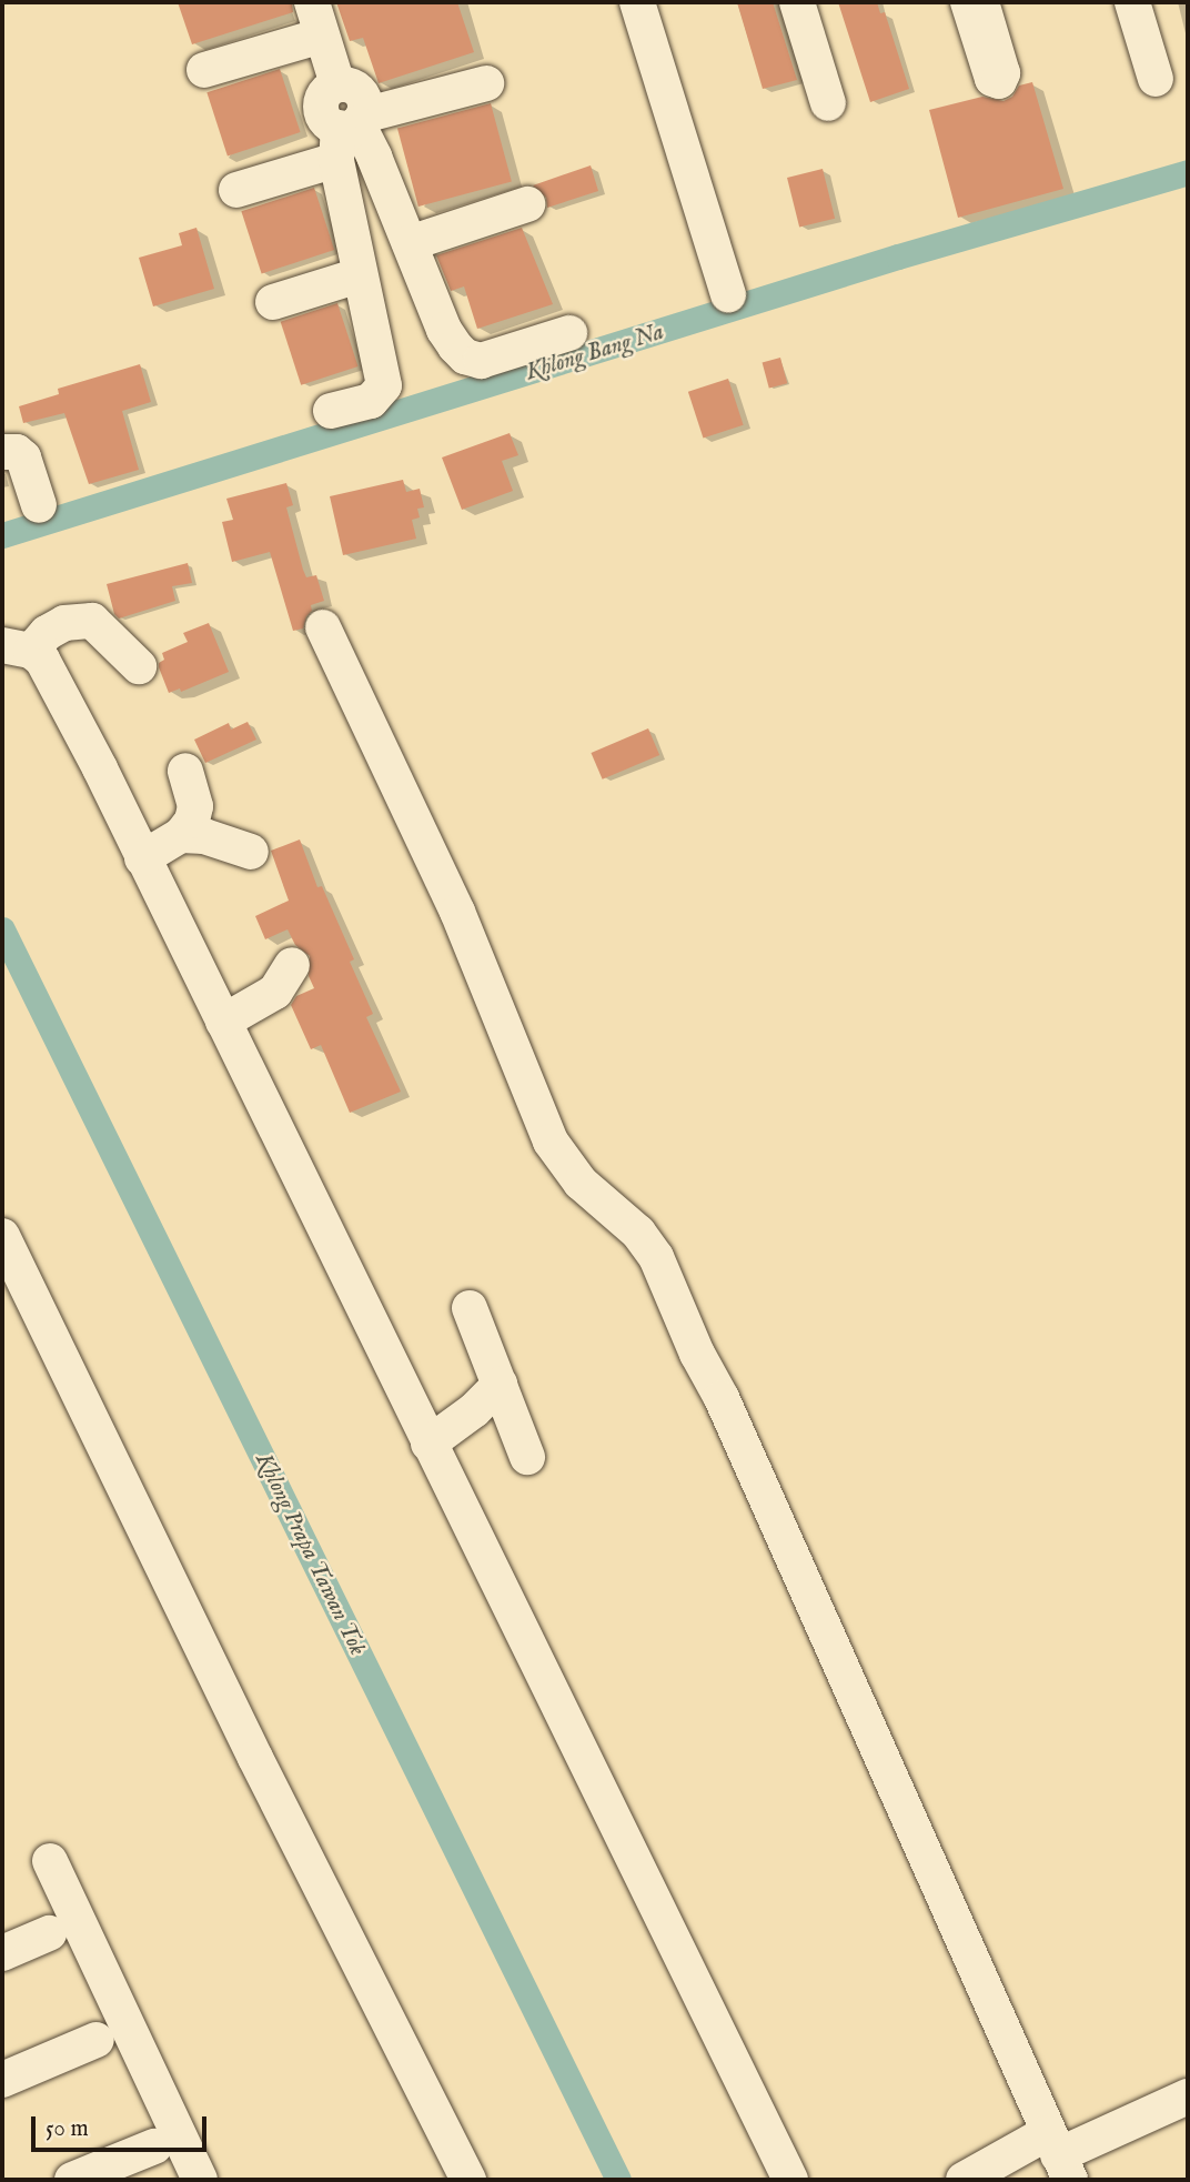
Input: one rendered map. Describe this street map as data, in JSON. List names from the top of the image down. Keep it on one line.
{"water":["Khlong Bang Na","Khlong Prapa Tawan Tok"],"scale_bar":"50 m"}
